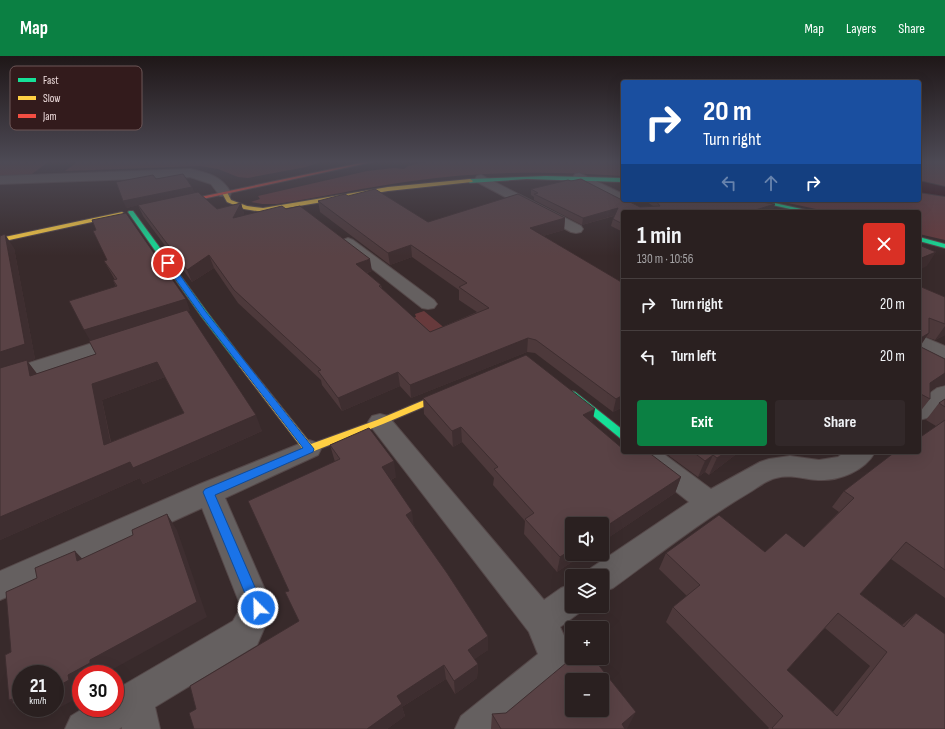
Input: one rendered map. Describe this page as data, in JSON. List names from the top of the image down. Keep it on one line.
{"legend":["Fast","Slow","Jam"],"page":{"header":"Map","nav":["Map","Layers","Share"],"turn":["20 m","Turn right"],"heading":["1 min","130 m · 10:56"],"list":[{"name":"Turn right","value":"20 m"},{"name":"Turn left","value":"20 m"}],"buttons":["Exit","Share"],"map_buttons":["+","−"],"speed":"21 km/h","limit":"30"}}
